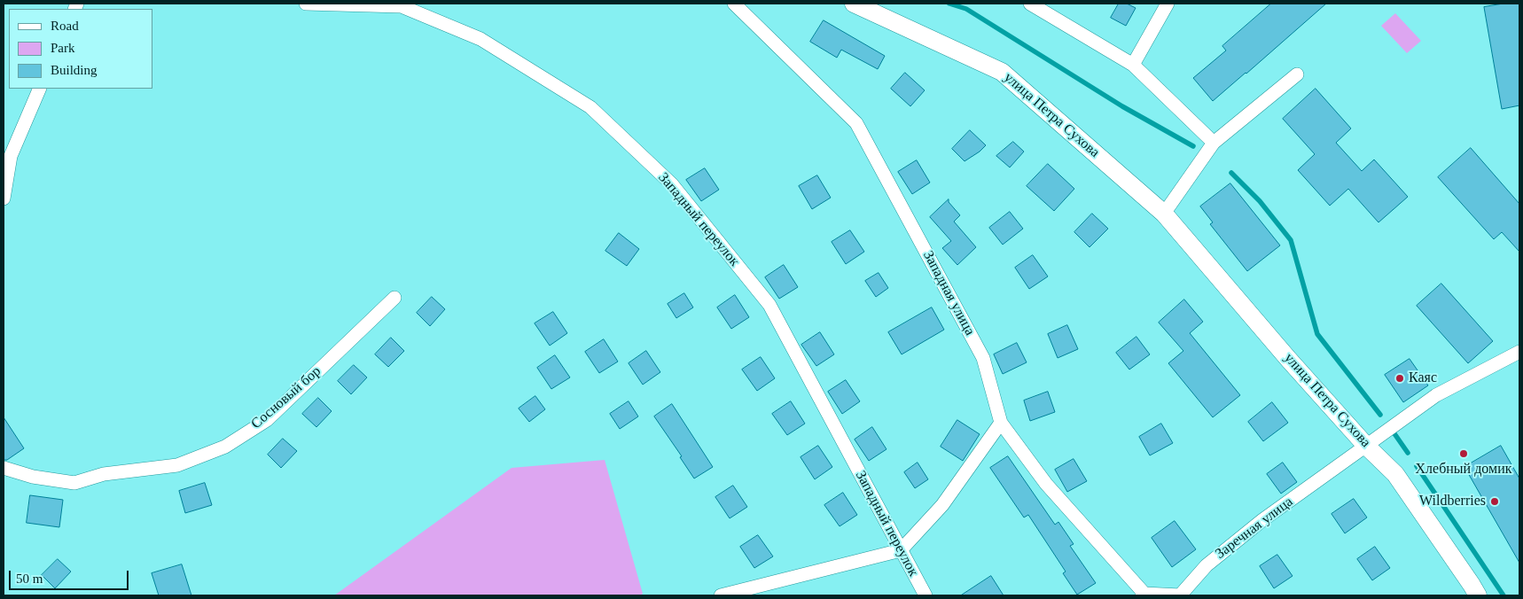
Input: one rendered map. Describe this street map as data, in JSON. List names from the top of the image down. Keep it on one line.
{"streets":{"street":["улица Петра Сухова","Западный переулок","Западная улица","Сосновый бор","Заречная улица"]},"crossings":[["улица Петра Сухова","Заречная улица"],["Западная улица","Заречная улица"]],"places":["Каяс","Хлебный домик","Wildberries"],"legend":["Road","Park","Building"],"scale_bar":"50 m"}
